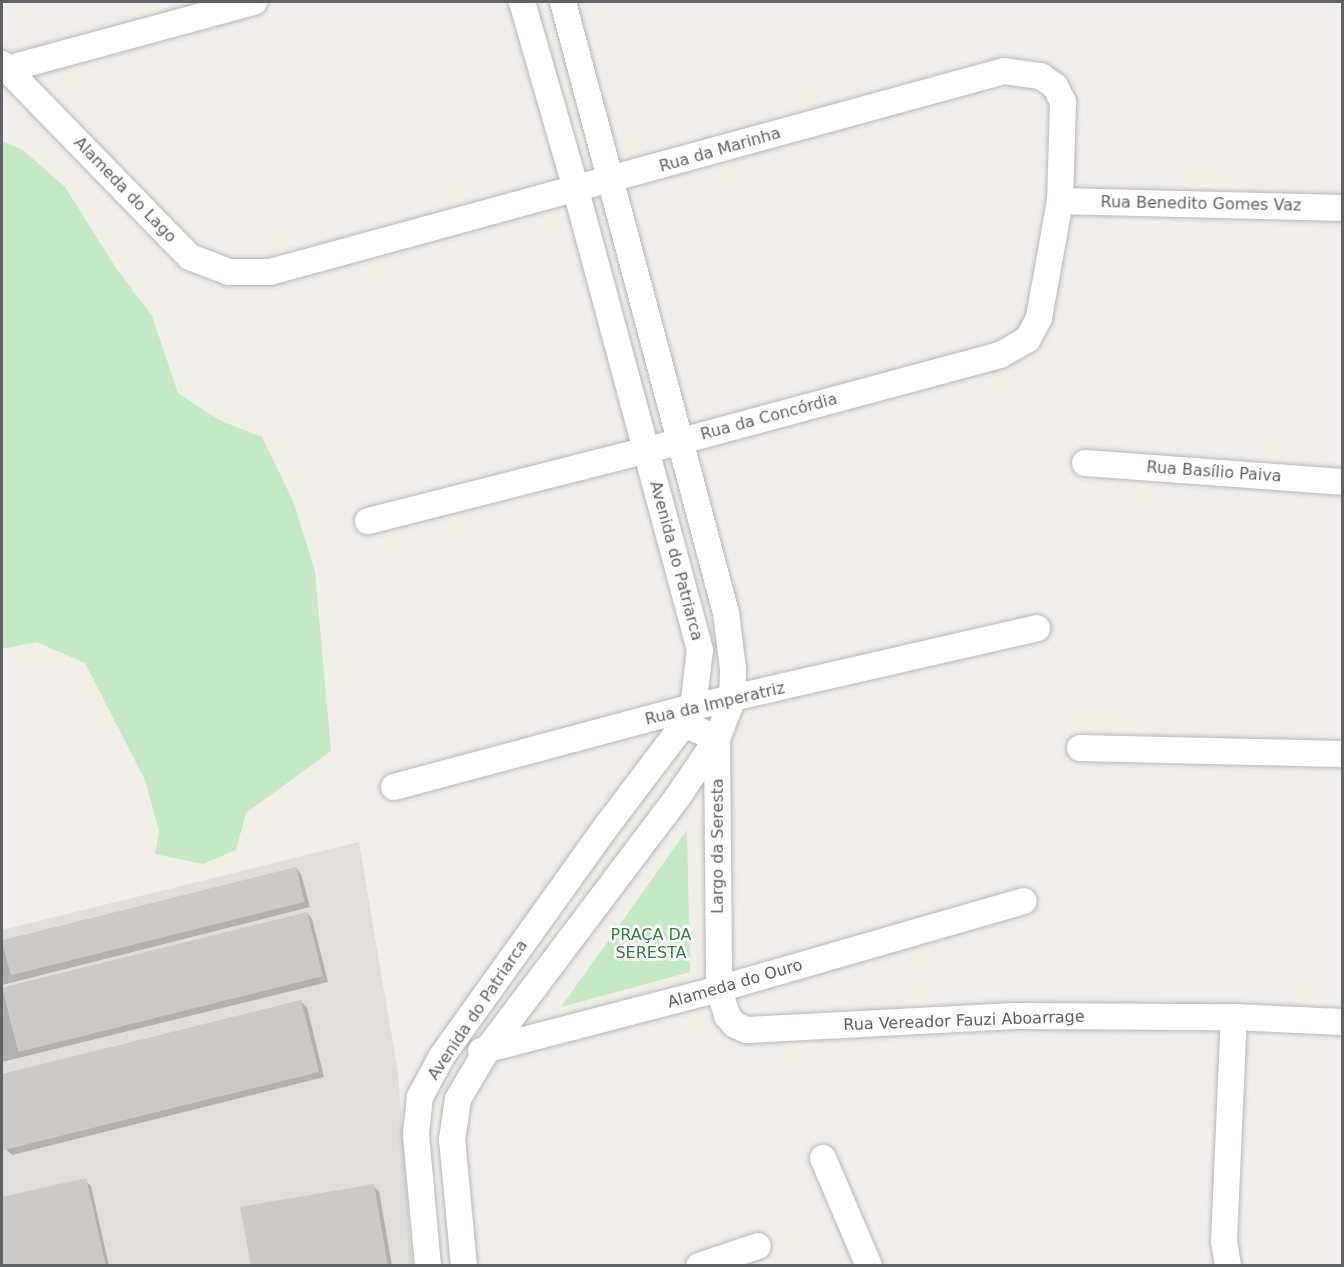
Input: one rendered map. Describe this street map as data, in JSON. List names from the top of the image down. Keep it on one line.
{"streets":{"street":["Rua da Marinha","Alameda do Lago","Rua Benedito Gomes Vaz","Rua da Concórdia","Rua Basílio Paiva","Avenida do Patriarca","Rua da Imperatriz","Largo da Seresta","Alameda do Ouro","Rua Vereador Fauzi Aboarrage"]},"crossings":[["Rua da Marinha","Alameda do Lago"],["Rua da Marinha","Rua Benedito Gomes Vaz"],["Rua da Marinha","Rua da Concórdia"],["Rua da Marinha","Avenida do Patriarca"],["Rua Benedito Gomes Vaz","Rua da Concórdia"],["Rua da Concórdia","Avenida do Patriarca"],["Avenida do Patriarca","Rua da Imperatriz"],["Avenida do Patriarca","Largo da Seresta"],["Avenida do Patriarca","Alameda do Ouro"],["Largo da Seresta","Alameda do Ouro"],["Largo da Seresta","Rua Vereador Fauzi Aboarrage"],["Alameda do Ouro","Rua Vereador Fauzi Aboarrage"]],"parks":["PRAÇA DA SERESTA"]}
